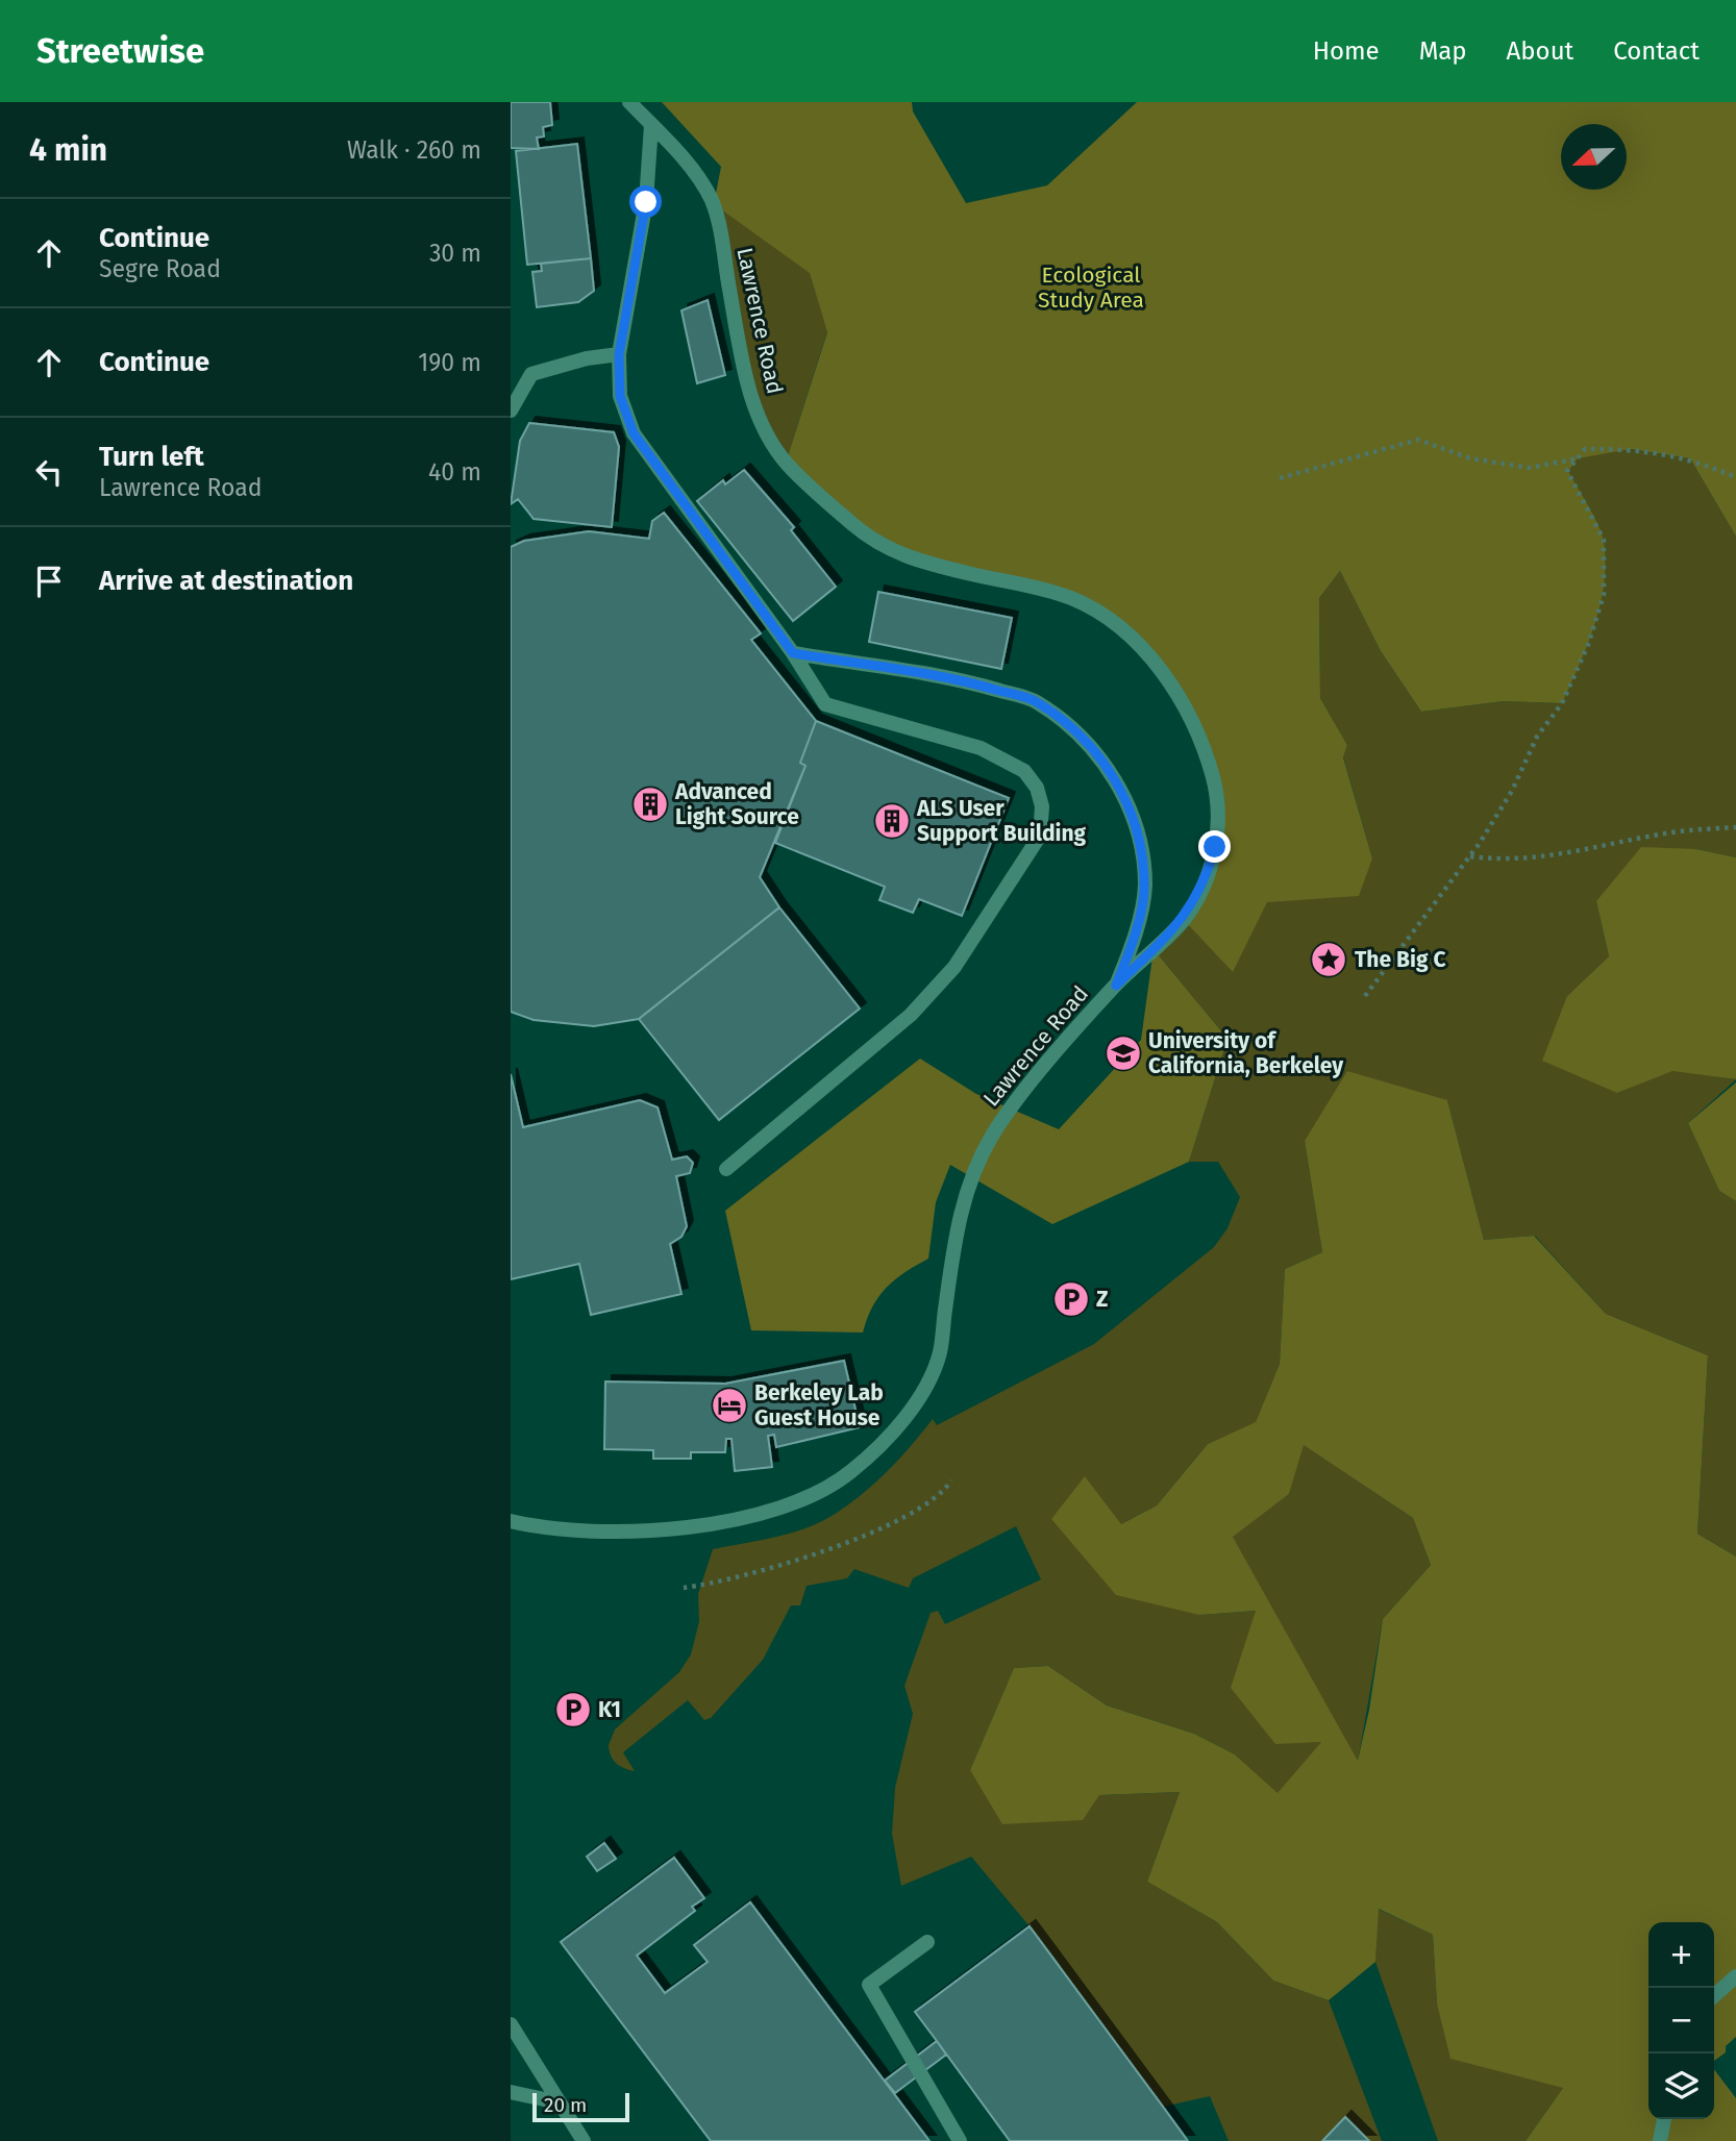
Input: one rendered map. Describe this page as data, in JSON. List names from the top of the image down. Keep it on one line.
{"streets":{"street":["Lawrence Road"]},"parks":["Ecological Study Area"],"places":{"building":["Advanced Light Source","ALS User Support Building"],"place":["The Big C"],"school or university":["University of California, Berkeley"],"parking":["Z","K1"],"hotel":["Berkeley Lab Guest House"]},"scale_bar":"20 m","north":"left","page":{"header":"Streetwise","nav":["Home","Map","About","Contact"],"heading":["4 min","Walk · 260 m"],"list":[["Continue","Segre Road","30 m"],["Continue","190 m"],["Turn left","Lawrence Road","40 m"],"Arrive at destination"],"map_buttons":["+","−"],"scale":"20 m"}}
